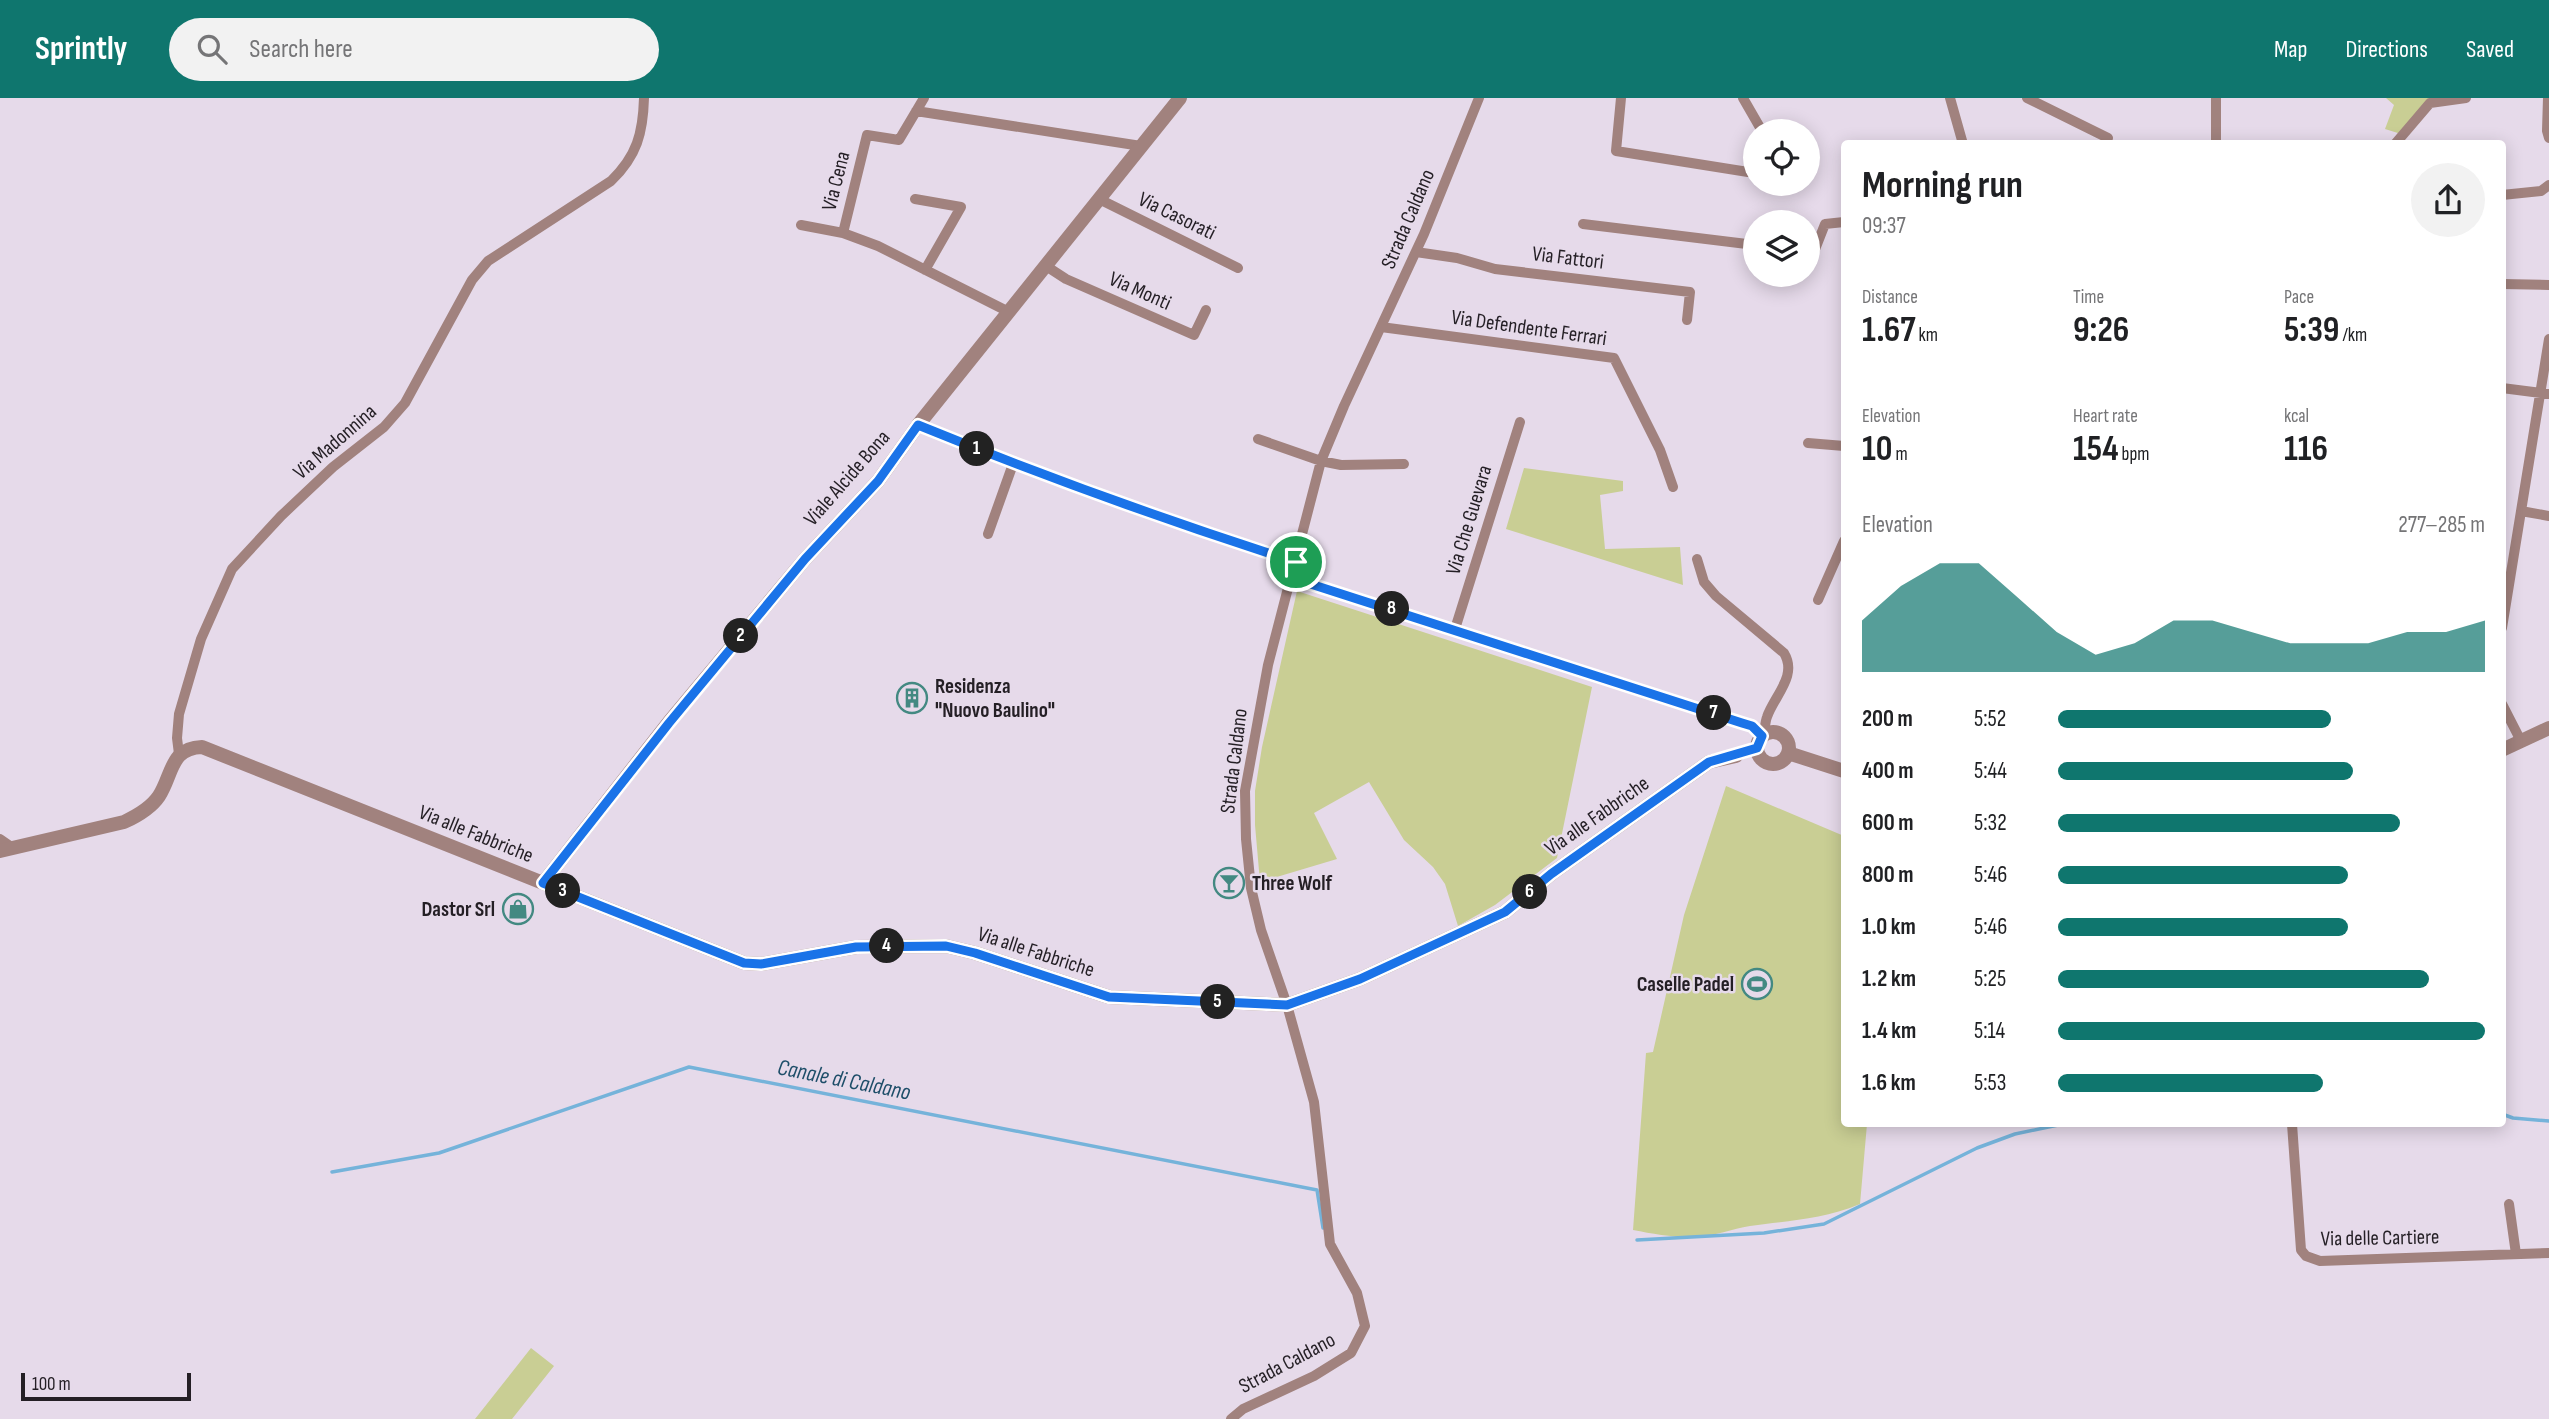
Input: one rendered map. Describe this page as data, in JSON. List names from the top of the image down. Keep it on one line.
{"streets":{"street":["Via Cena","Via Casorati","Strada Caldano","Via Fattori","Via Monti","Via Defendente Ferrari","Via Madonnina","Viale Alcide Bona","Via Che Guevara","Via alle Fabbriche","Via delle Cartiere"]},"crossings":[["Via Cena","Viale Alcide Bona"],["Via Casorati","Viale Alcide Bona"],["Strada Caldano","Via Fattori"],["Strada Caldano","Via Defendente Ferrari"],["Strada Caldano","Via alle Fabbriche"],["Via Monti","Viale Alcide Bona"],["Via Madonnina","Via alle Fabbriche"],["Viale Alcide Bona","Via alle Fabbriche"]],"water":["Canale di Caldano"],"places":{"building":["Residenza \"Nuovo Baulino\""],"bar":["Three Wolf"],"shop":["Dastor Srl"],"sports":["Caselle Padel"]},"scale_bar":"100 m","page":{"header":"Sprintly","search":"Search here","nav":["Map","Directions","Saved"],"heading":["Morning run","09:37"],"stats":[["Distance","1.67 km"],["Time","9:26"],["Pace","5:39 /km"],["Elevation","10 m"],["Heart rate","154 bpm"],["kcal","116"]],"pins":["1","8","2","7","3","6","4","5"],"chart":["Elevation","277–285 m"],"list":[{"name":"200 m","note":"5:52"},{"name":"400 m","note":"5:44"},{"name":"600 m","note":"5:32"},{"name":"800 m","note":"5:46"},{"name":"1.0 km","note":"5:46"},{"name":"1.2 km","note":"5:25"},{"name":"1.4 km","note":"5:14"},{"name":"1.6 km","note":"5:53"}],"scale":"100 m"}}
